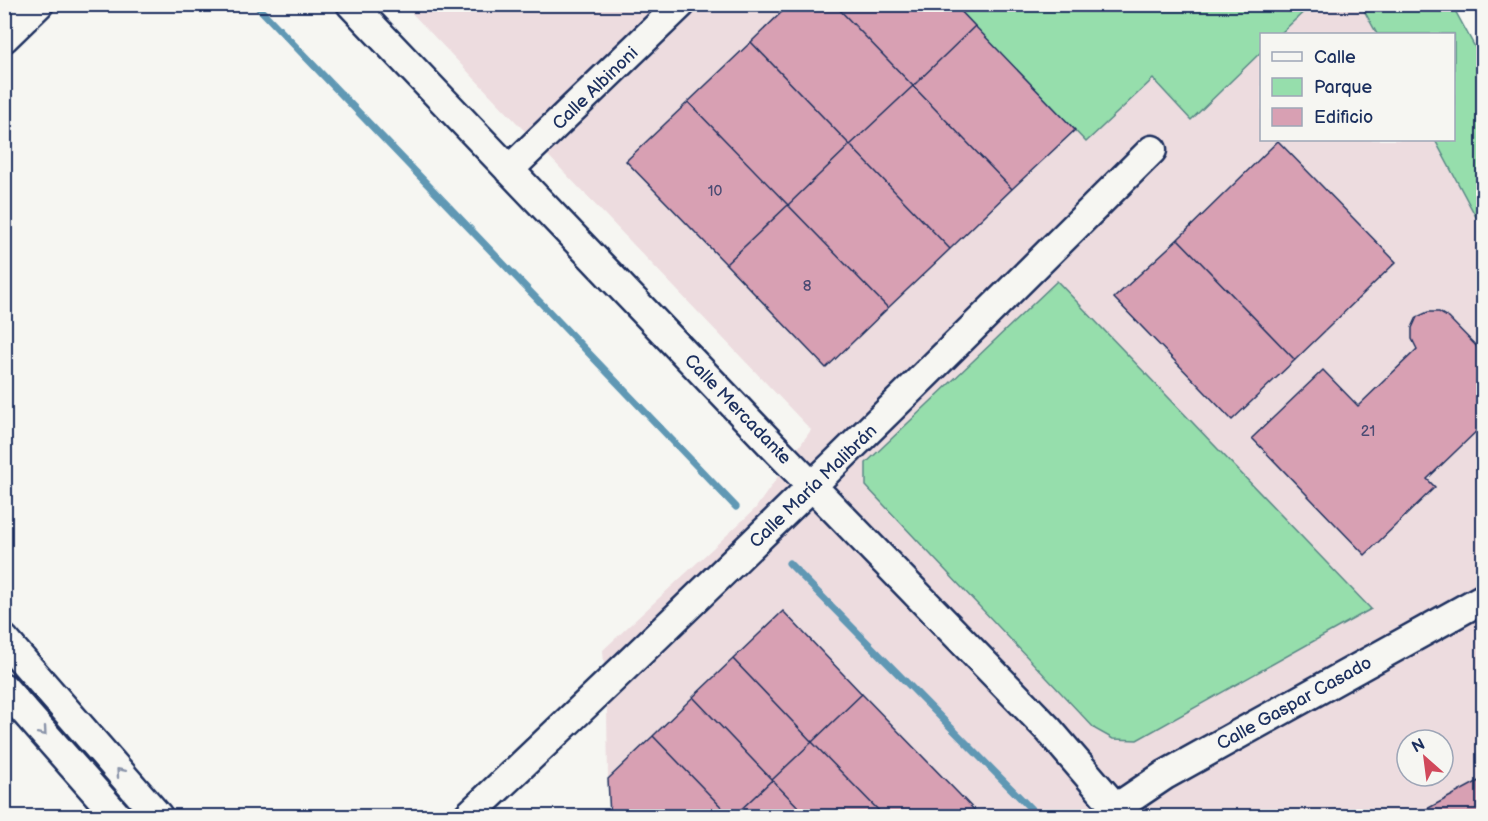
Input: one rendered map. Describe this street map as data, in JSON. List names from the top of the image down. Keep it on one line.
{"streets":{"street":["Calle Albinoni","Calle Mercadante","Calle María Malibrán","Calle Gaspar Casado"]},"crossings":[["Calle Albinoni","Calle Mercadante"],["Calle Mercadante","Calle María Malibrán"],["Calle Mercadante","Calle Gaspar Casado"]],"house_numbers":["10","8","21"],"legend":["Calle","Parque","Edificio"],"north":"top left"}
